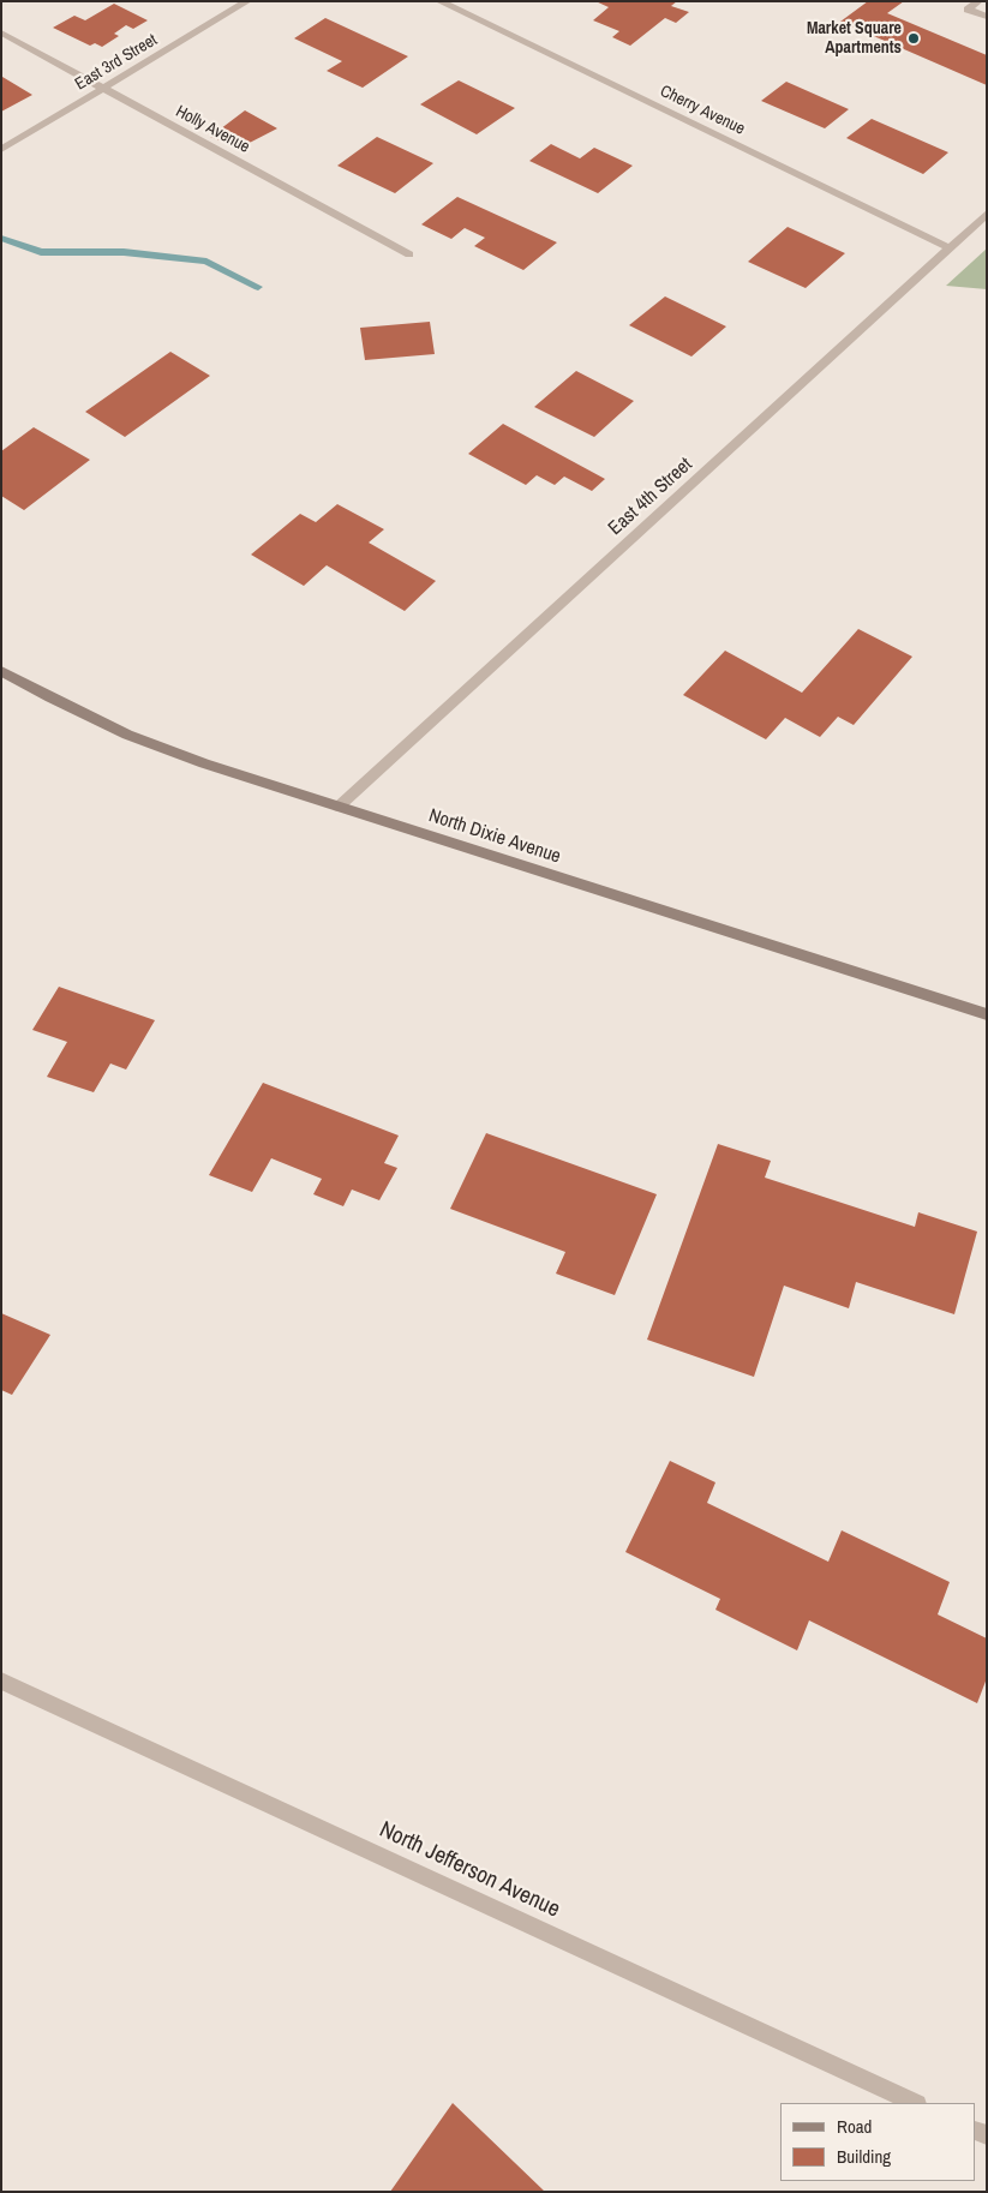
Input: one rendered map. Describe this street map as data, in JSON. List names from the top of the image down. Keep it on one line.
{"streets":{"street":["East 3rd Street","Cherry Avenue","Holly Avenue","East 4th Street","North Dixie Avenue","North Jefferson Avenue"]},"crossings":[["East 3rd Street","Holly Avenue"],["Cherry Avenue","East 4th Street"],["East 4th Street","North Dixie Avenue"]],"places":["Market Square Apartments"],"legend":["Road","Building"]}
